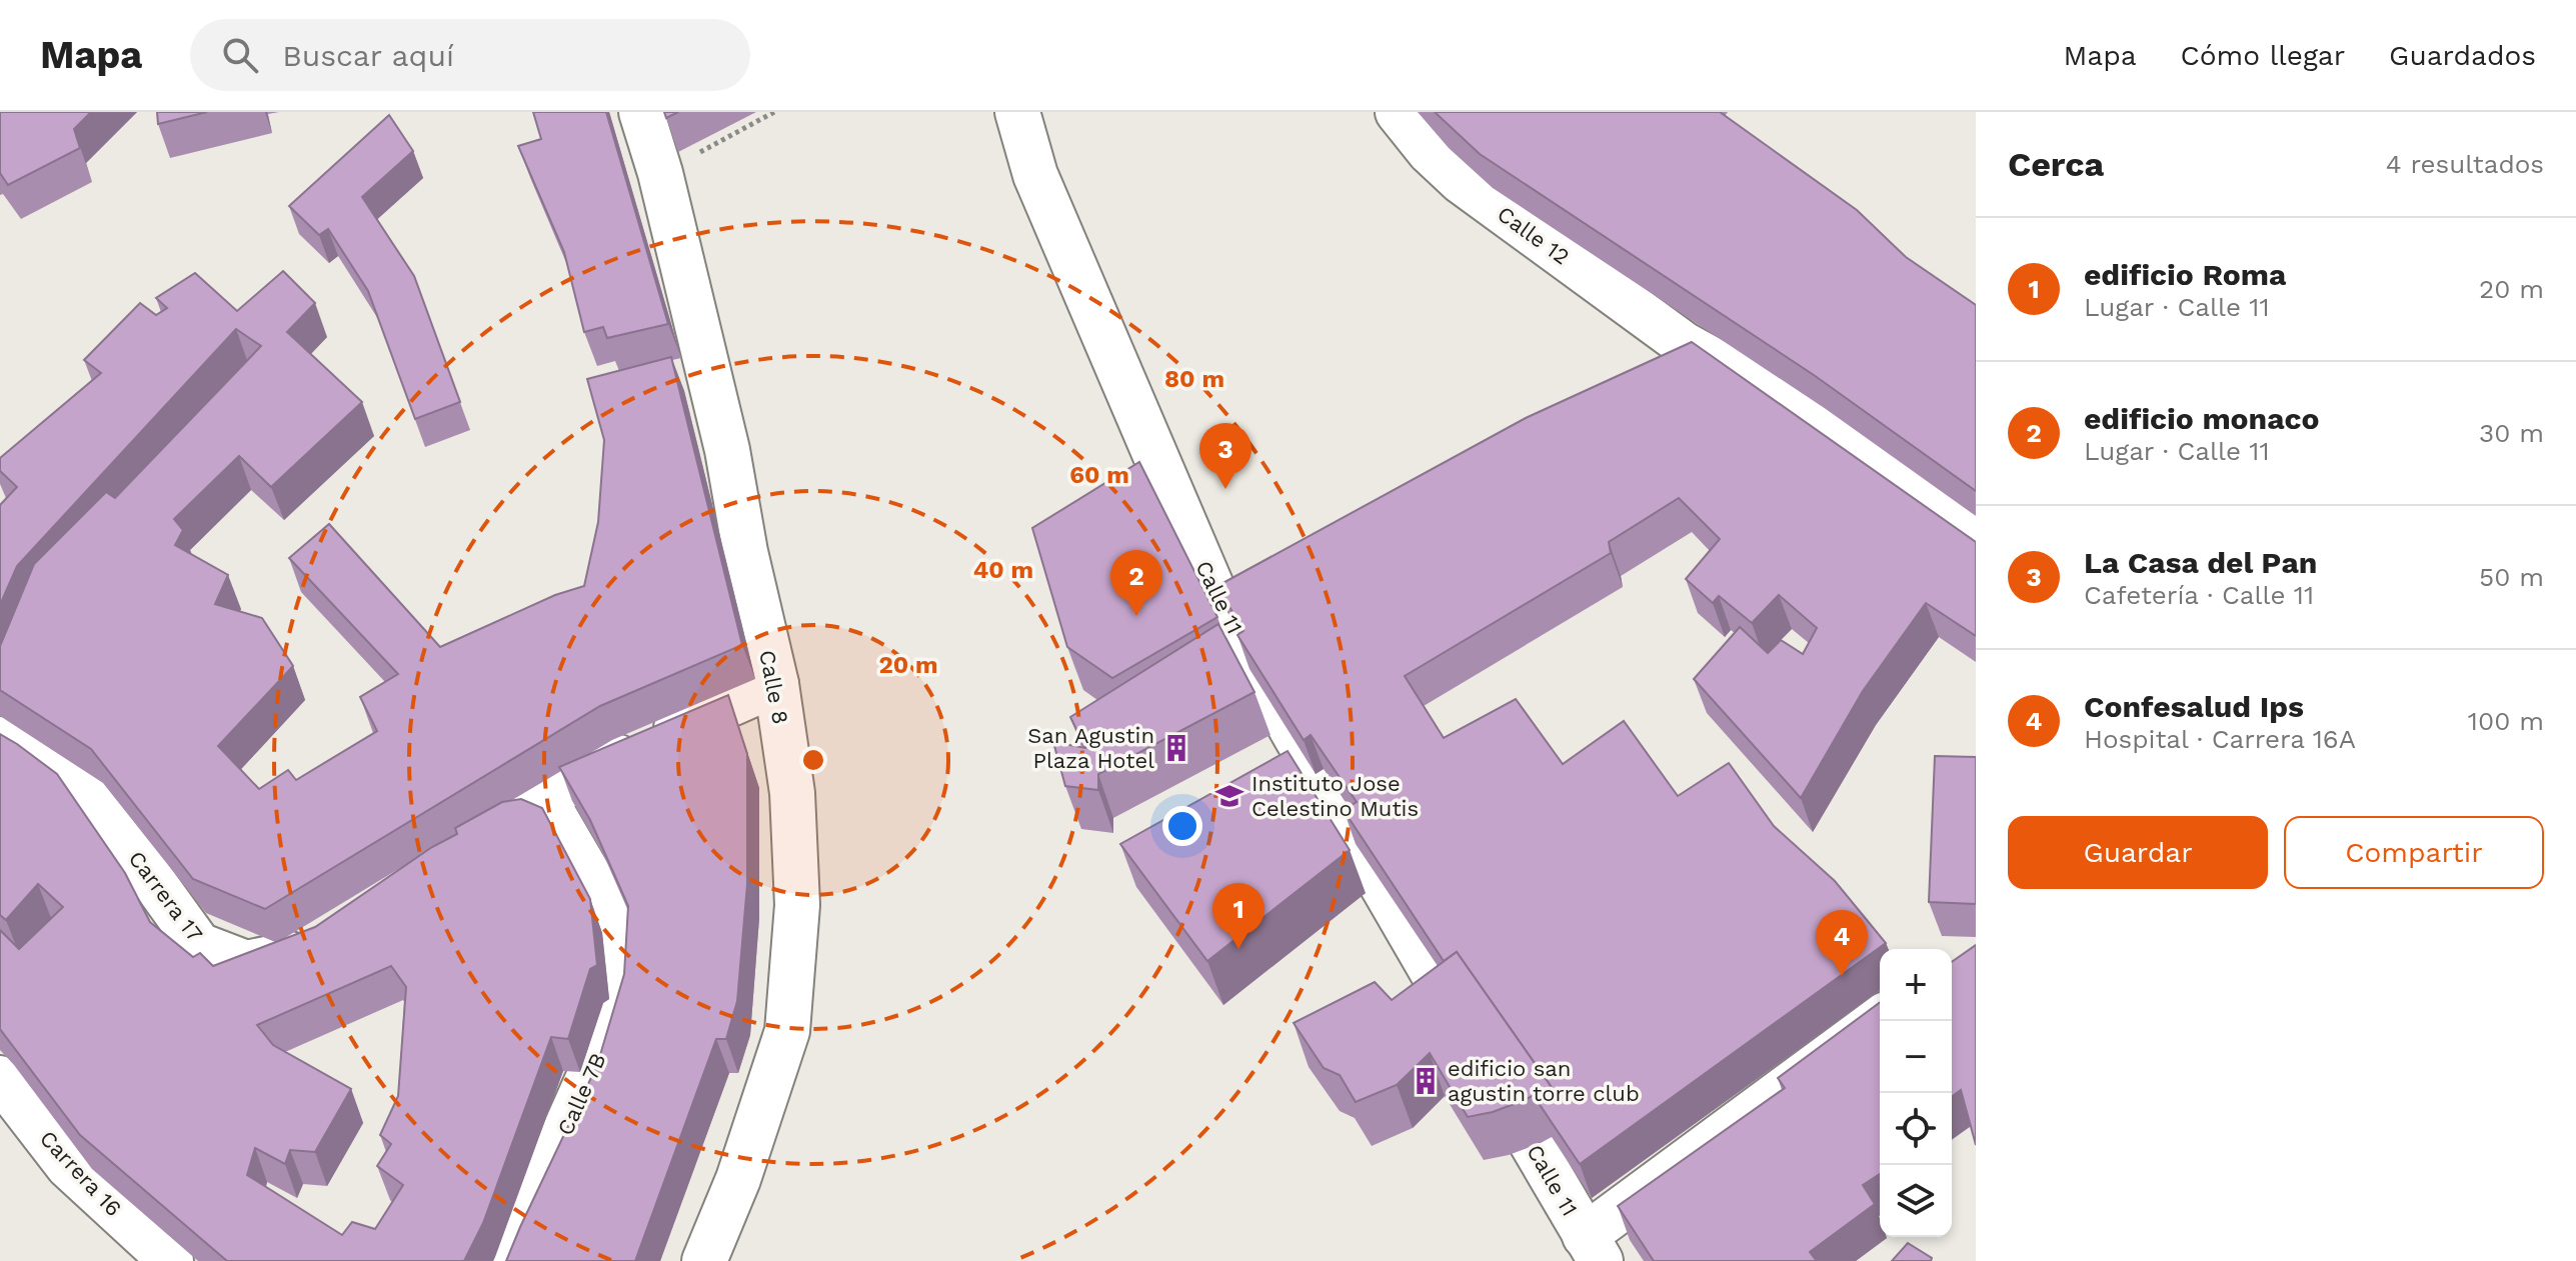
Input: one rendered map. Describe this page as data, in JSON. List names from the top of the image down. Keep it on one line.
{"streets":{"street":["Calle 12","Calle 11","Calle 8","Carrera 17","Calle 7B","Carrera 16"]},"places":{"building":["San Agustin Plaza Hotel","edificio san agustin torre club"],"school or university":["Instituto Jose Celestino Mutis"]},"page":{"header":"Mapa","search":"Buscar aquí","nav":["Mapa","Cómo llegar","Guardados"],"heading":["Cerca","4 resultados"],"list":[{"mark":"1","name":"edificio Roma","note":"Lugar · Calle 11","value":"20 m"},{"mark":"2","name":"edificio monaco","note":"Lugar · Calle 11","value":"30 m"},{"mark":"3","name":"La Casa del Pan","note":"Cafetería · Calle 11","value":"50 m"},{"mark":"4","name":"Confesalud Ips","note":"Hospital · Carrera 16A","value":"100 m"}],"pins":["3","2","1","4"],"buttons":["Guardar","Compartir"],"map_buttons":["+","−"]},"rings":["80 m","60 m","40 m","20 m"]}
